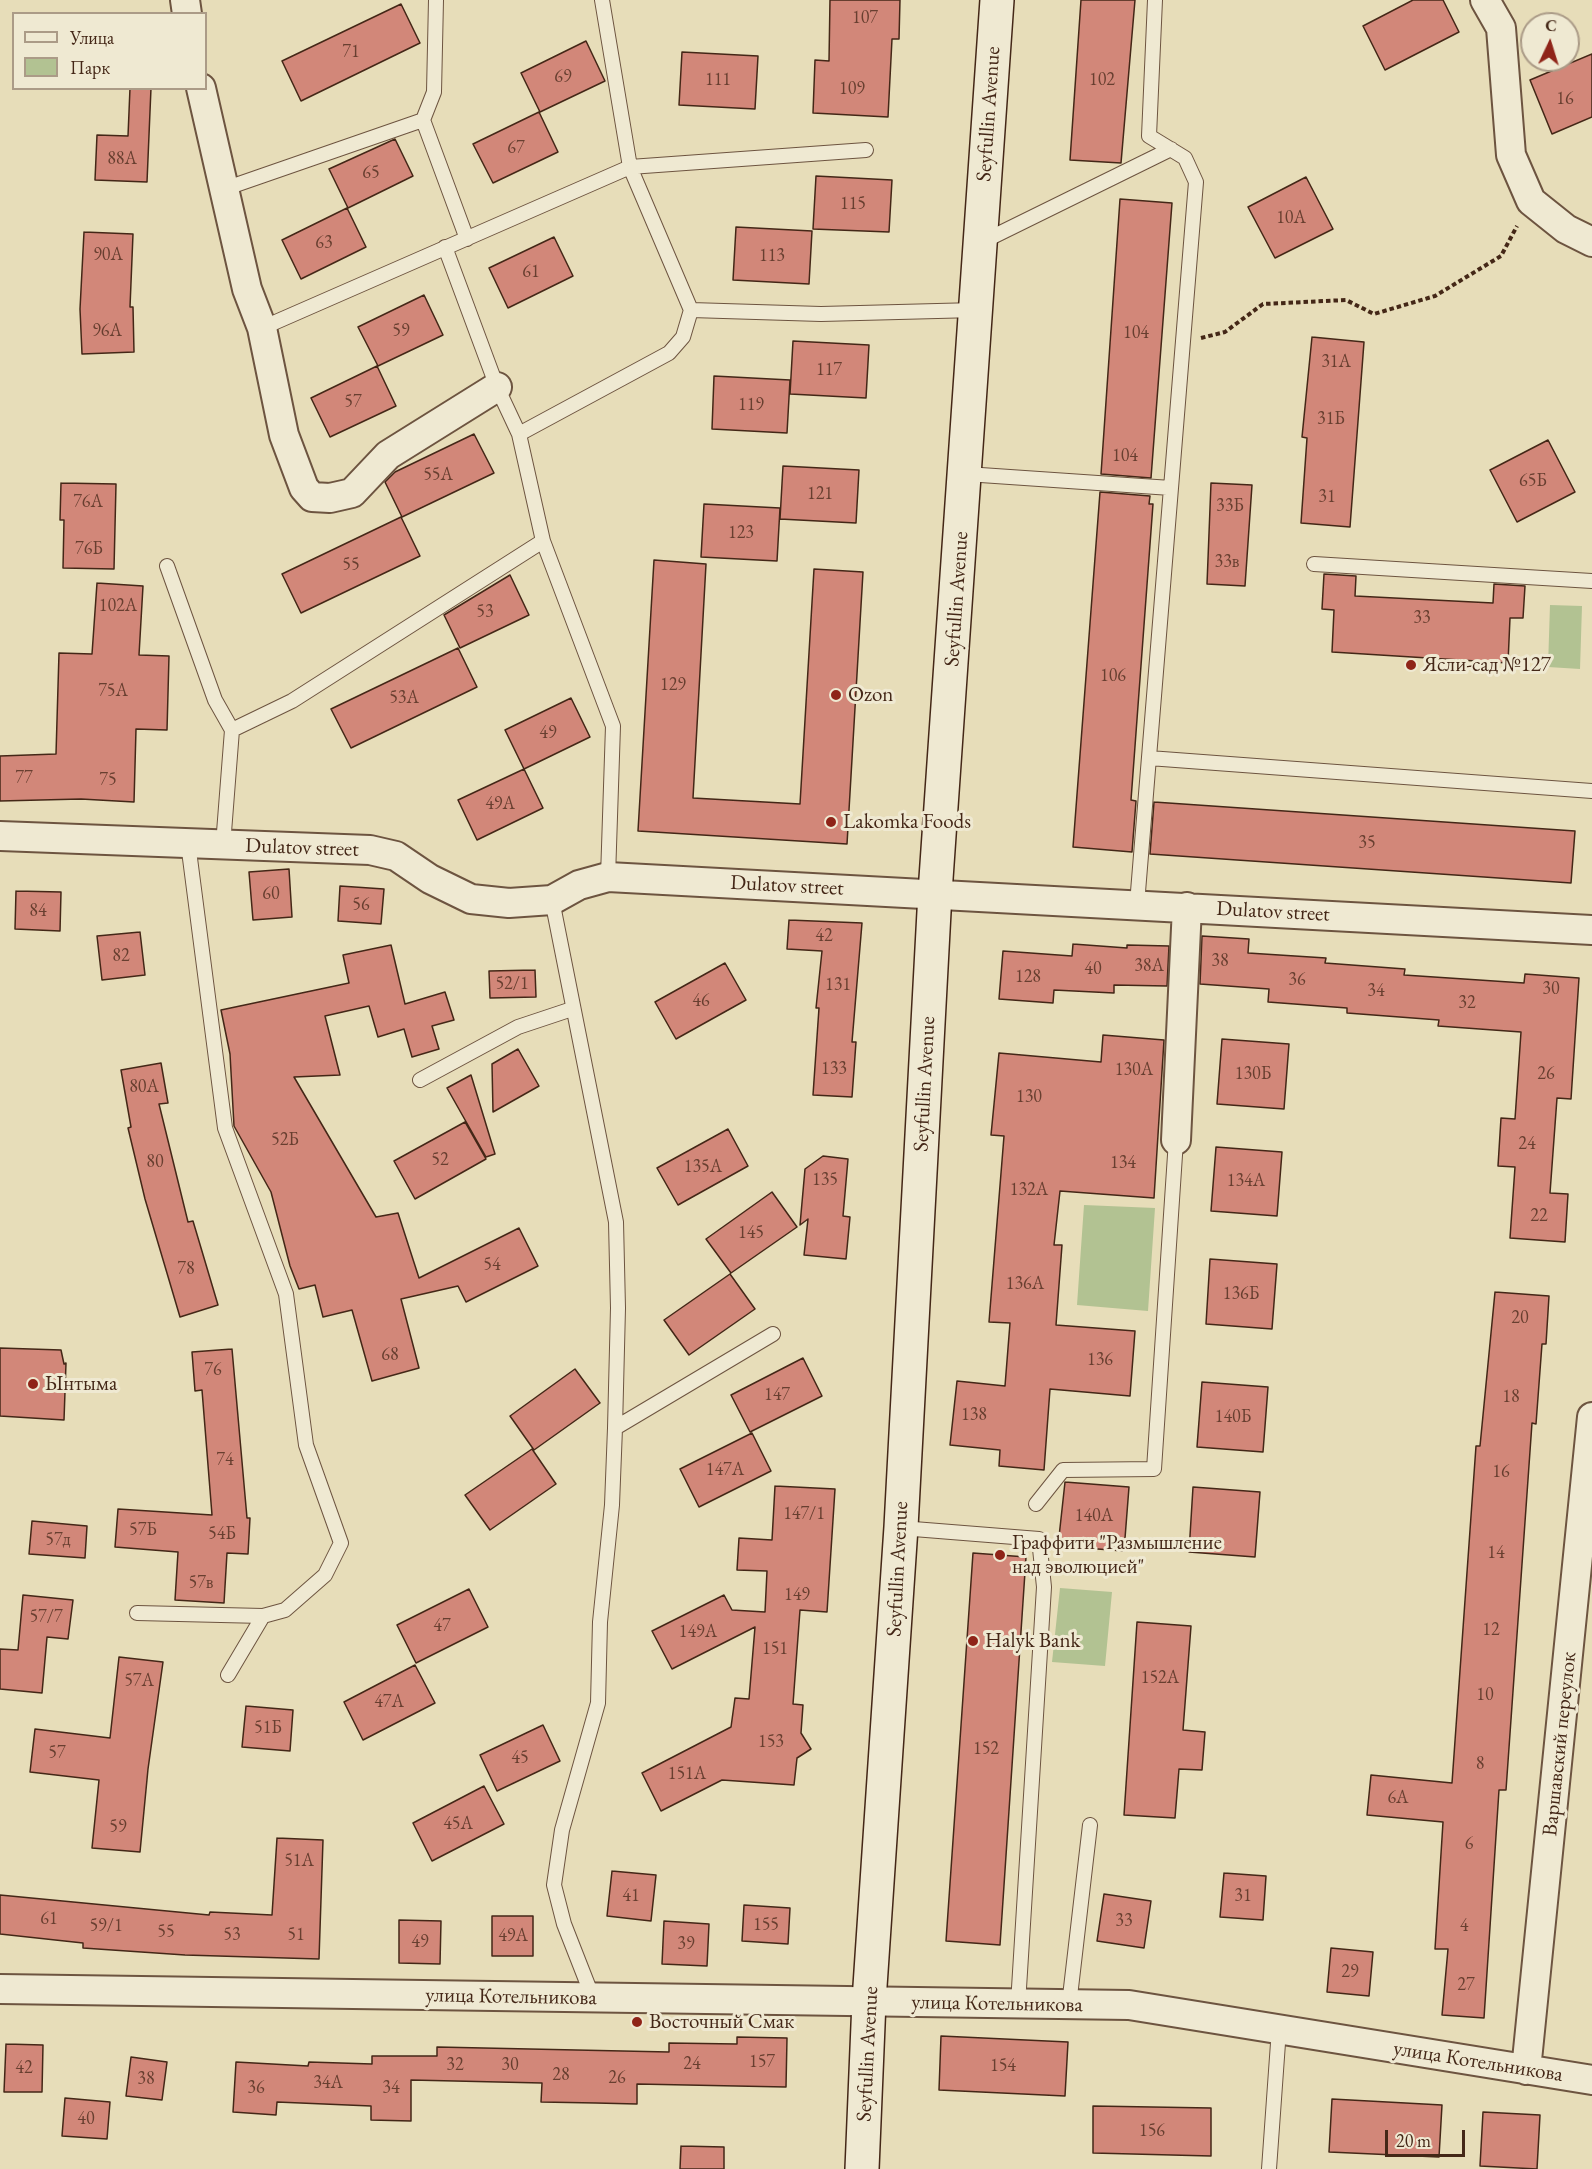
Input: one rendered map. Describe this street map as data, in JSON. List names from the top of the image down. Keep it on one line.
{"streets":{"main road":["Seyfullin Avenue"],"street":["Dulatov street","Варшавский переулок","улица Котельникова"]},"crossings":[["Seyfullin Avenue","Dulatov street"],["Seyfullin Avenue","улица Котельникова"],["Варшавский переулок","улица Котельникова"]],"places":["Ясли-сад №127","Ozon","Lakomka Foods","Ынтыма","Граффити \"Размышление над эволюцией\"","Halyk Bank","Восточный Смак"],"house_numbers":["107","71","69","111","102","109","16","67","88А","65","115","10А","63","90А","113","61","96А","59","104","31А","117","57","119","31Б","104","55А","65Б","121","31","76А","33Б","123","76Б","33в","55","102А","53","33","106","129","75А","53А","49","77","75","49А","35","60","56","84","42","82","38","38А","40","128","36","52/1","131","30","34","46","32","133","130А","130Б","26","80А","130","52Б","24","52","80","134","135А","135","134А","132А","22","145","54","78","136А","136Б","20","68","136","76","147","18","138","140Б","74","147А","16","147/1","140А","57Б","54Б","57д","14","57в","149","57/7","47","12","149А","151","152А","57А","10","47А","51Б","153","152","57","45","8","151А","6А","45А","59","6","51А","41","31","61","33","155","59/1","4","55","53","51","49А","49","39","29","27","157","24","32","30","154","42","28","26","38","34А","36","34","40","156"],"legend":["Улица","Парк"],"scale_bar":"20 m","north":"top"}
